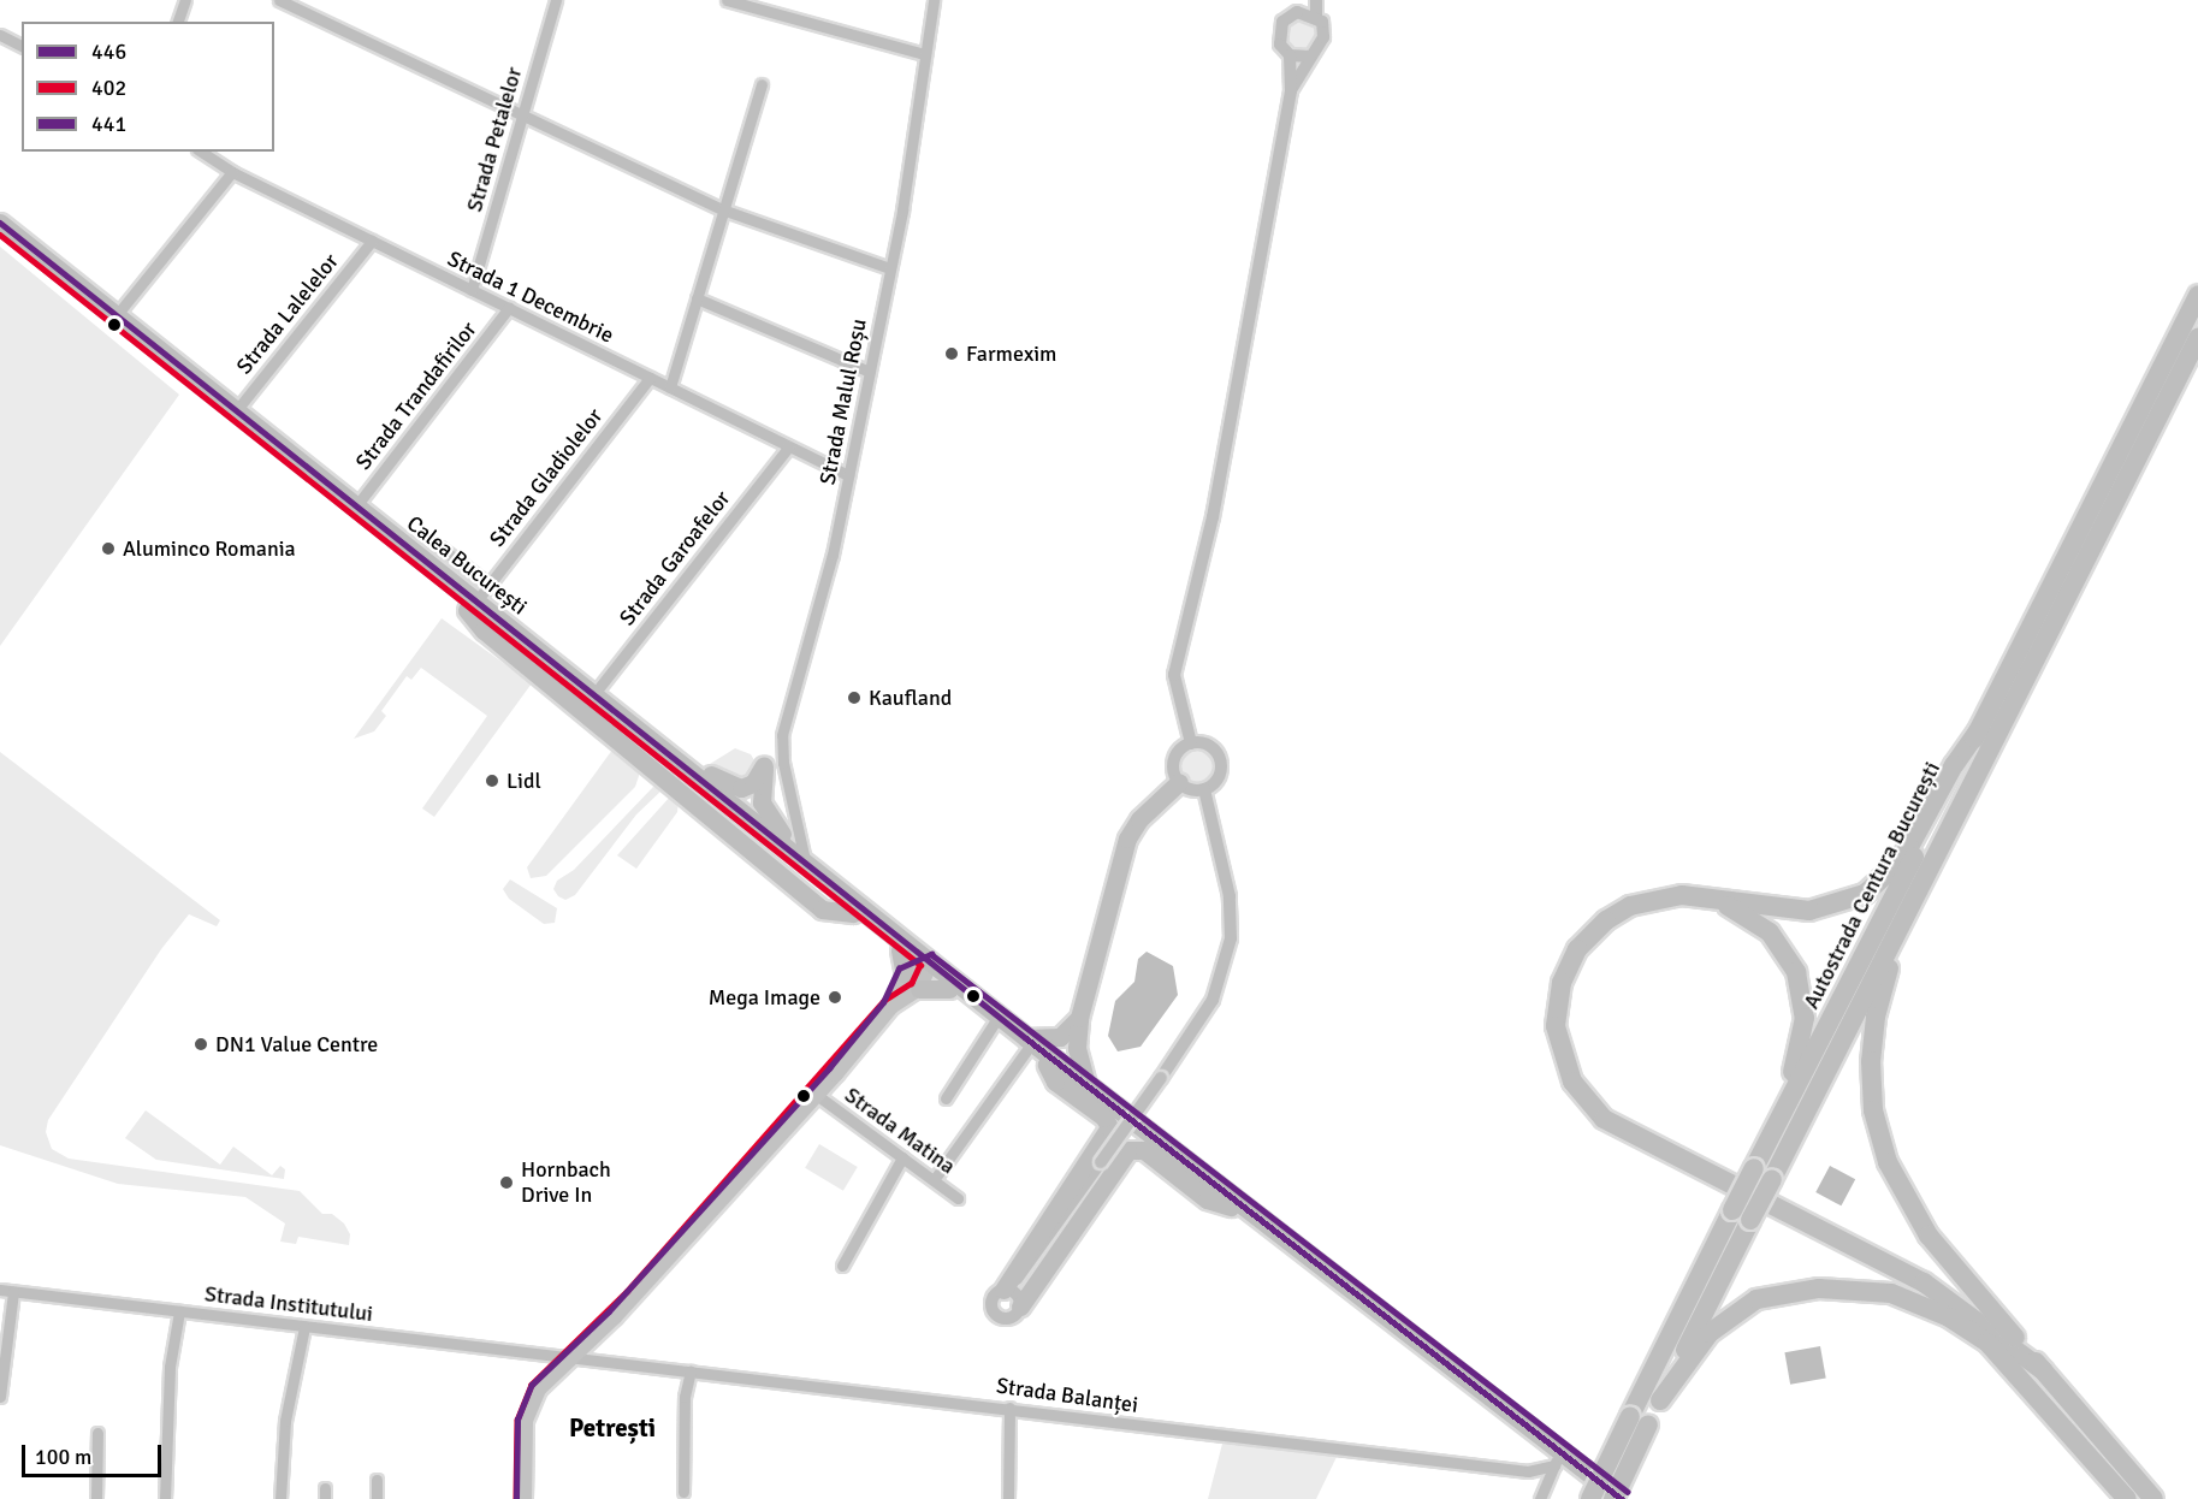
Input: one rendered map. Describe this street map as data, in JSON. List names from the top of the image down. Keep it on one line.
{"streets":{"highway":["Calea București","Autostrada Centura București"],"street":["Strada Petalelor","Strada 1 Decembrie","Strada Lalelelor","Strada Trandafirilor","Strada Malul Roșu","Strada Gladiolelor","Strada Garoafelor","Strada Matina","Strada Institutului","Strada Balanței"]},"crossings":[["Strada Petalelor","Strada 1 Decembrie"],["Strada 1 Decembrie","Strada Lalelelor"],["Strada 1 Decembrie","Strada Trandafirilor"],["Strada 1 Decembrie","Strada Malul Roșu"],["Strada 1 Decembrie","Strada Gladiolelor"],["Strada 1 Decembrie","Strada Garoafelor"],["Strada Lalelelor","Calea București"],["Strada Trandafirilor","Calea București"],["Strada Malul Roșu","Calea București"],["Strada Gladiolelor","Calea București"],["Strada Garoafelor","Calea București"],["Strada Institutului","Strada Balanței"]],"districts":["Petrești"],"places":["Farmexim","Aluminco Romania","Kaufland","Lidl","Mega Image","DN1 Value Centre","Hornbach Drive In"],"lines":["transit line 446","transit line 402","transit line 441"],"legend":["446","402","441"],"scale_bar":"100 m"}
